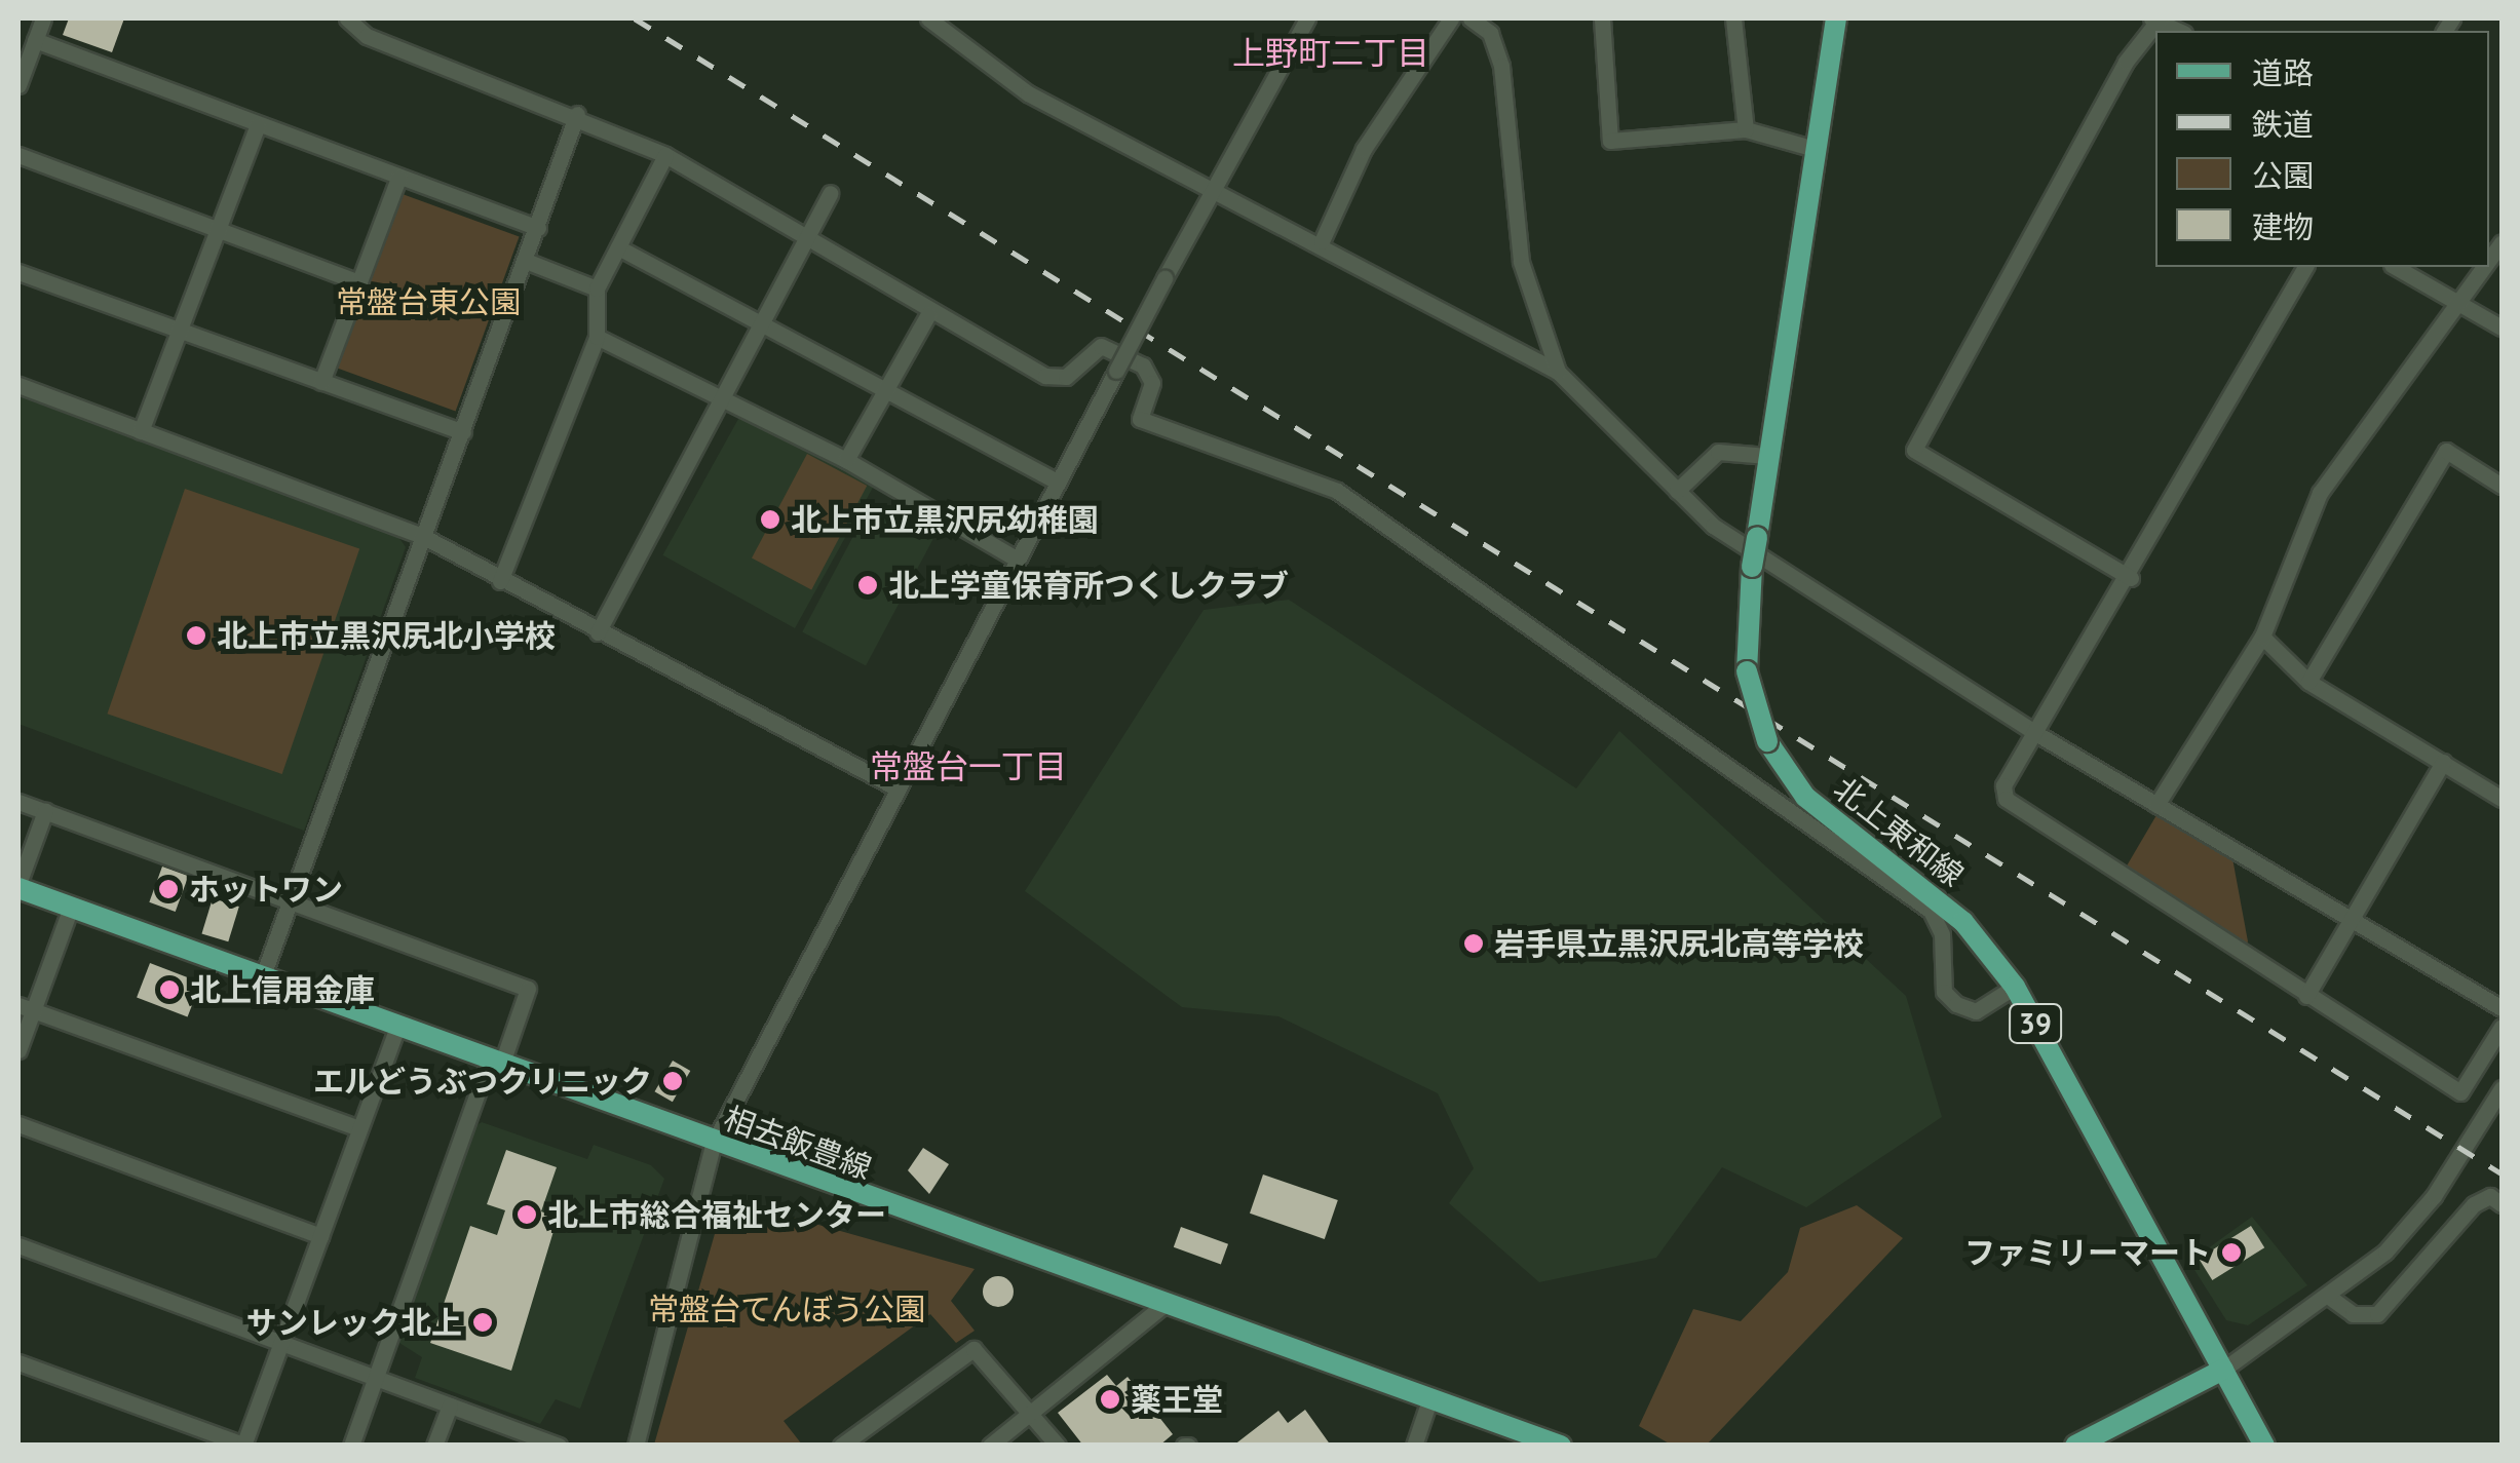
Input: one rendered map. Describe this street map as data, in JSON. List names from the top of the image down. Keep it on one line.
{"streets":{"main road":["北上東和線","39","相去飯豊線"]},"districts":["上野町二丁目","常盤台一丁目"],"parks":["常盤台東公園","常盤台てんぼう公園"],"places":["北上市立黒沢尻幼稚園","北上学童保育所つくしクラブ","北上市立黒沢尻北小学校","ホットワン","岩手県立黒沢尻北高等学校","北上信用金庫","エルどうぶつクリニック","北上市総合福祉センター","ファミリーマート","サンレック北上","薬王堂"],"legend":["道路","鉄道","公園","建物"]}
